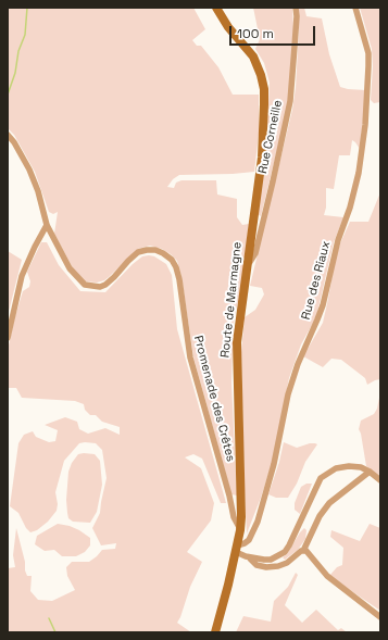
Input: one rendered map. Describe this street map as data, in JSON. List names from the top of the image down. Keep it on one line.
{"streets":{"street":["Rue Corneille","Rue des Riaux","Route de Marmagne","Promenade des Crêtes"]},"crossings":[["Rue Corneille","Route de Marmagne"],["Rue des Riaux","Route de Marmagne"],["Route de Marmagne","Promenade des Crêtes"]],"scale_bar":"100 m"}
